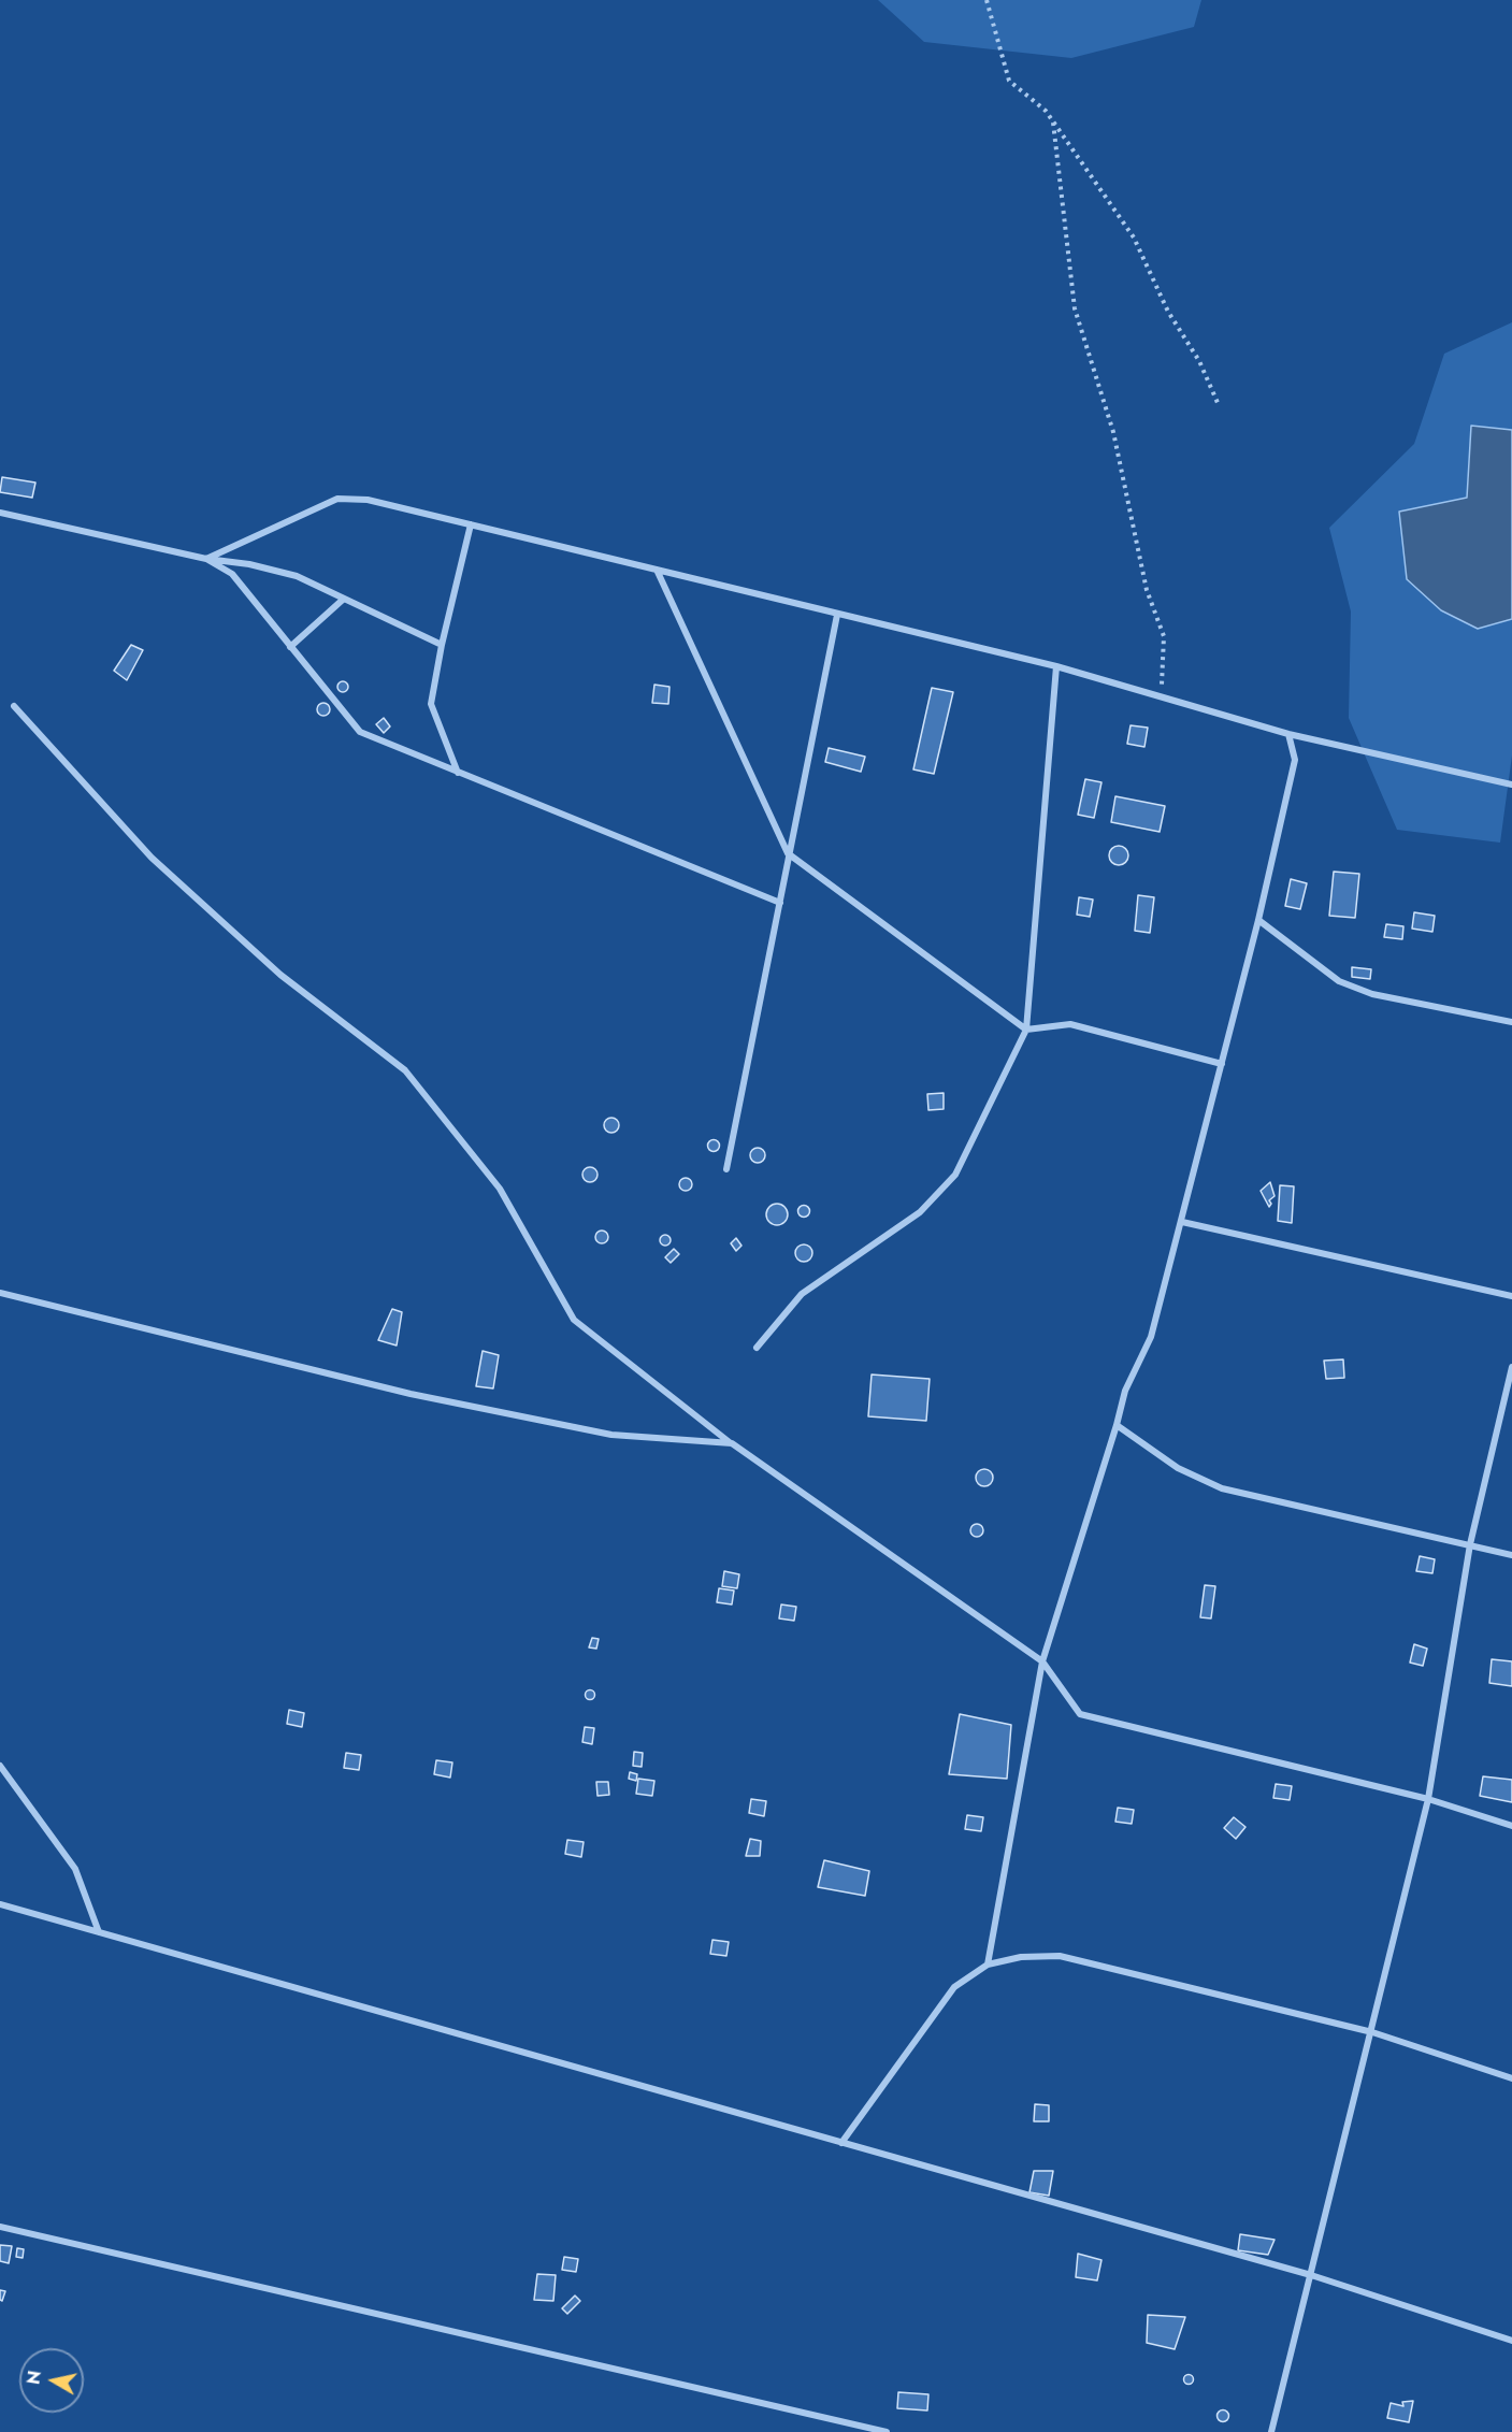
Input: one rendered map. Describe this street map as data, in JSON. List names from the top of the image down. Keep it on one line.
{"north":"left"}
